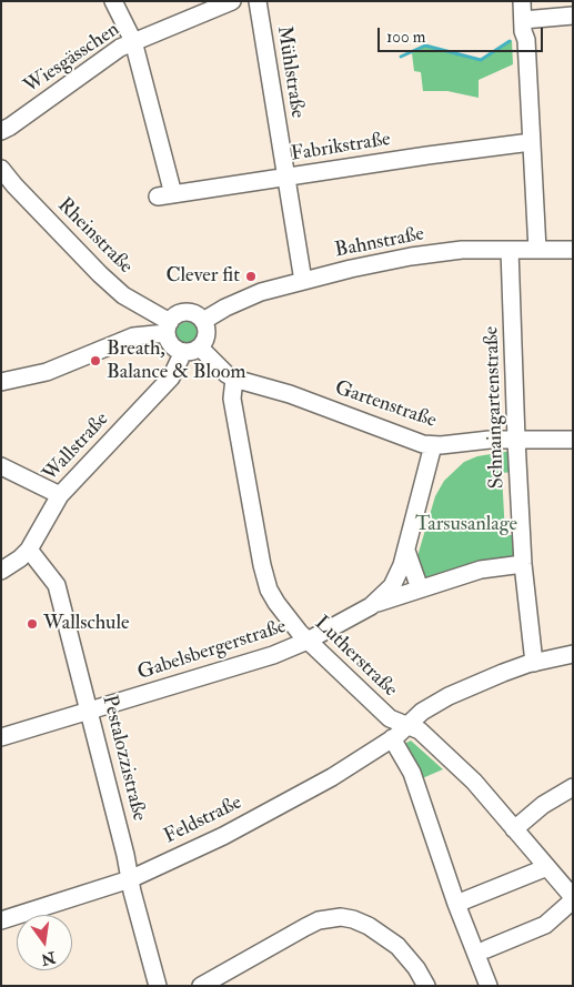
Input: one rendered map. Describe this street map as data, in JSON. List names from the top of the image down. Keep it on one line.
{"streets":{"street":["Wiesgässchen","Mühlstraße","Fabrikstraße","Rheinstraße","Bahnstraße","Gartenstraße","Schnaingartenstraße","Wallstraße","Gabelsbergerstraße","Lutherstraße","Pestalozzistraße","Feldstraße"]},"crossings":[["Wiesgässchen","Fabrikstraße"],["Mühlstraße","Fabrikstraße"],["Mühlstraße","Bahnstraße"],["Rheinstraße","Bahnstraße"],["Rheinstraße","Gartenstraße"],["Rheinstraße","Wallstraße"],["Bahnstraße","Gartenstraße"],["Bahnstraße","Schnaingartenstraße"],["Bahnstraße","Wallstraße"],["Gartenstraße","Schnaingartenstraße"],["Gartenstraße","Wallstraße"],["Gartenstraße","Lutherstraße"],["Schnaingartenstraße","Feldstraße"],["Wallstraße","Pestalozzistraße"],["Gabelsbergerstraße","Lutherstraße"],["Gabelsbergerstraße","Pestalozzistraße"],["Lutherstraße","Feldstraße"],["Pestalozzistraße","Feldstraße"]],"parks":["Tarsusanlage"],"places":["Clever fit","Breath, Balance & Bloom","Wallschule"],"scale_bar":"100 m","north":"bottom"}
